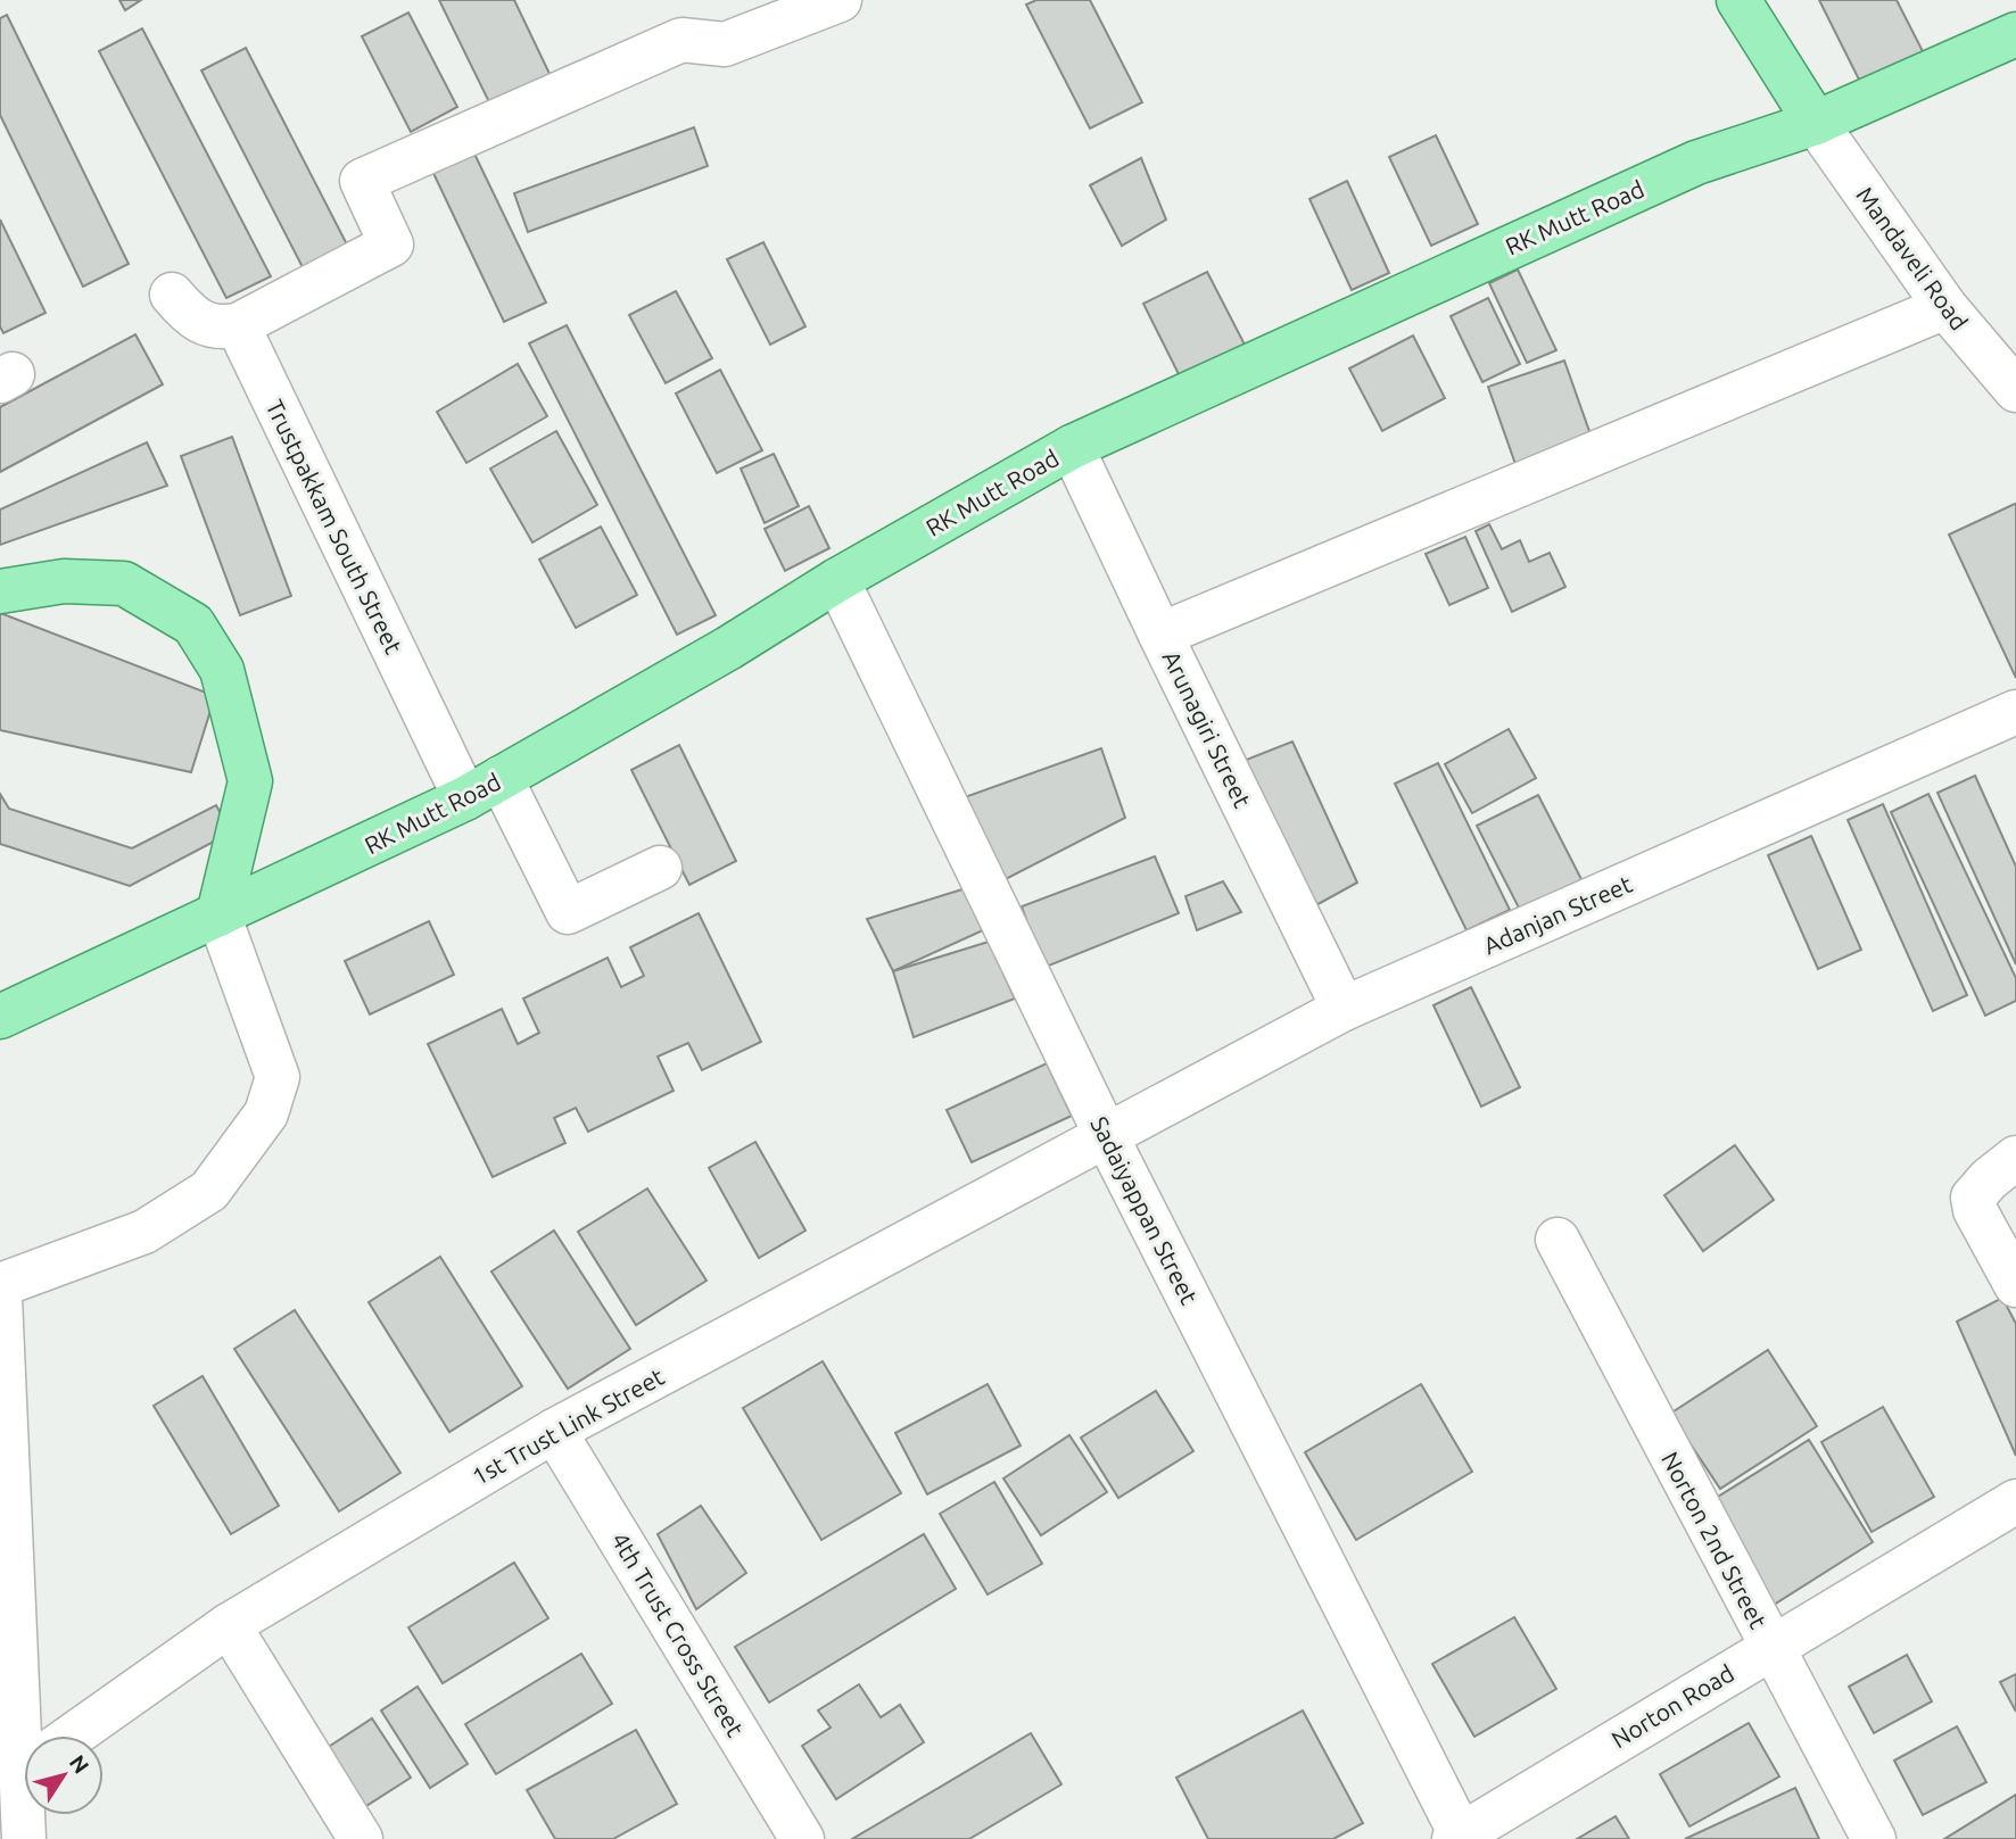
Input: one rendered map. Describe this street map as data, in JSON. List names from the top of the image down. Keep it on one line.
{"streets":{"main road":["RK Mutt Road"],"street":["Mandaveli Road","Trustpakkam South Street","Arunagiri Street","Adanjan Street","Sadaiyappan Street","1st Trust Link Street","Norton 2nd Street","4th Trust Cross Street","Norton Road"]},"crossings":[["RK Mutt Road","Mandaveli Road"],["RK Mutt Road","Trustpakkam South Street"],["RK Mutt Road","Arunagiri Street"],["RK Mutt Road","Sadaiyappan Street"],["Arunagiri Street","Adanjan Street"],["Adanjan Street","Sadaiyappan Street"],["Adanjan Street","1st Trust Link Street"],["Sadaiyappan Street","1st Trust Link Street"],["Sadaiyappan Street","Norton Road"],["1st Trust Link Street","4th Trust Cross Street"],["Norton 2nd Street","Norton Road"]],"north":"top right"}
